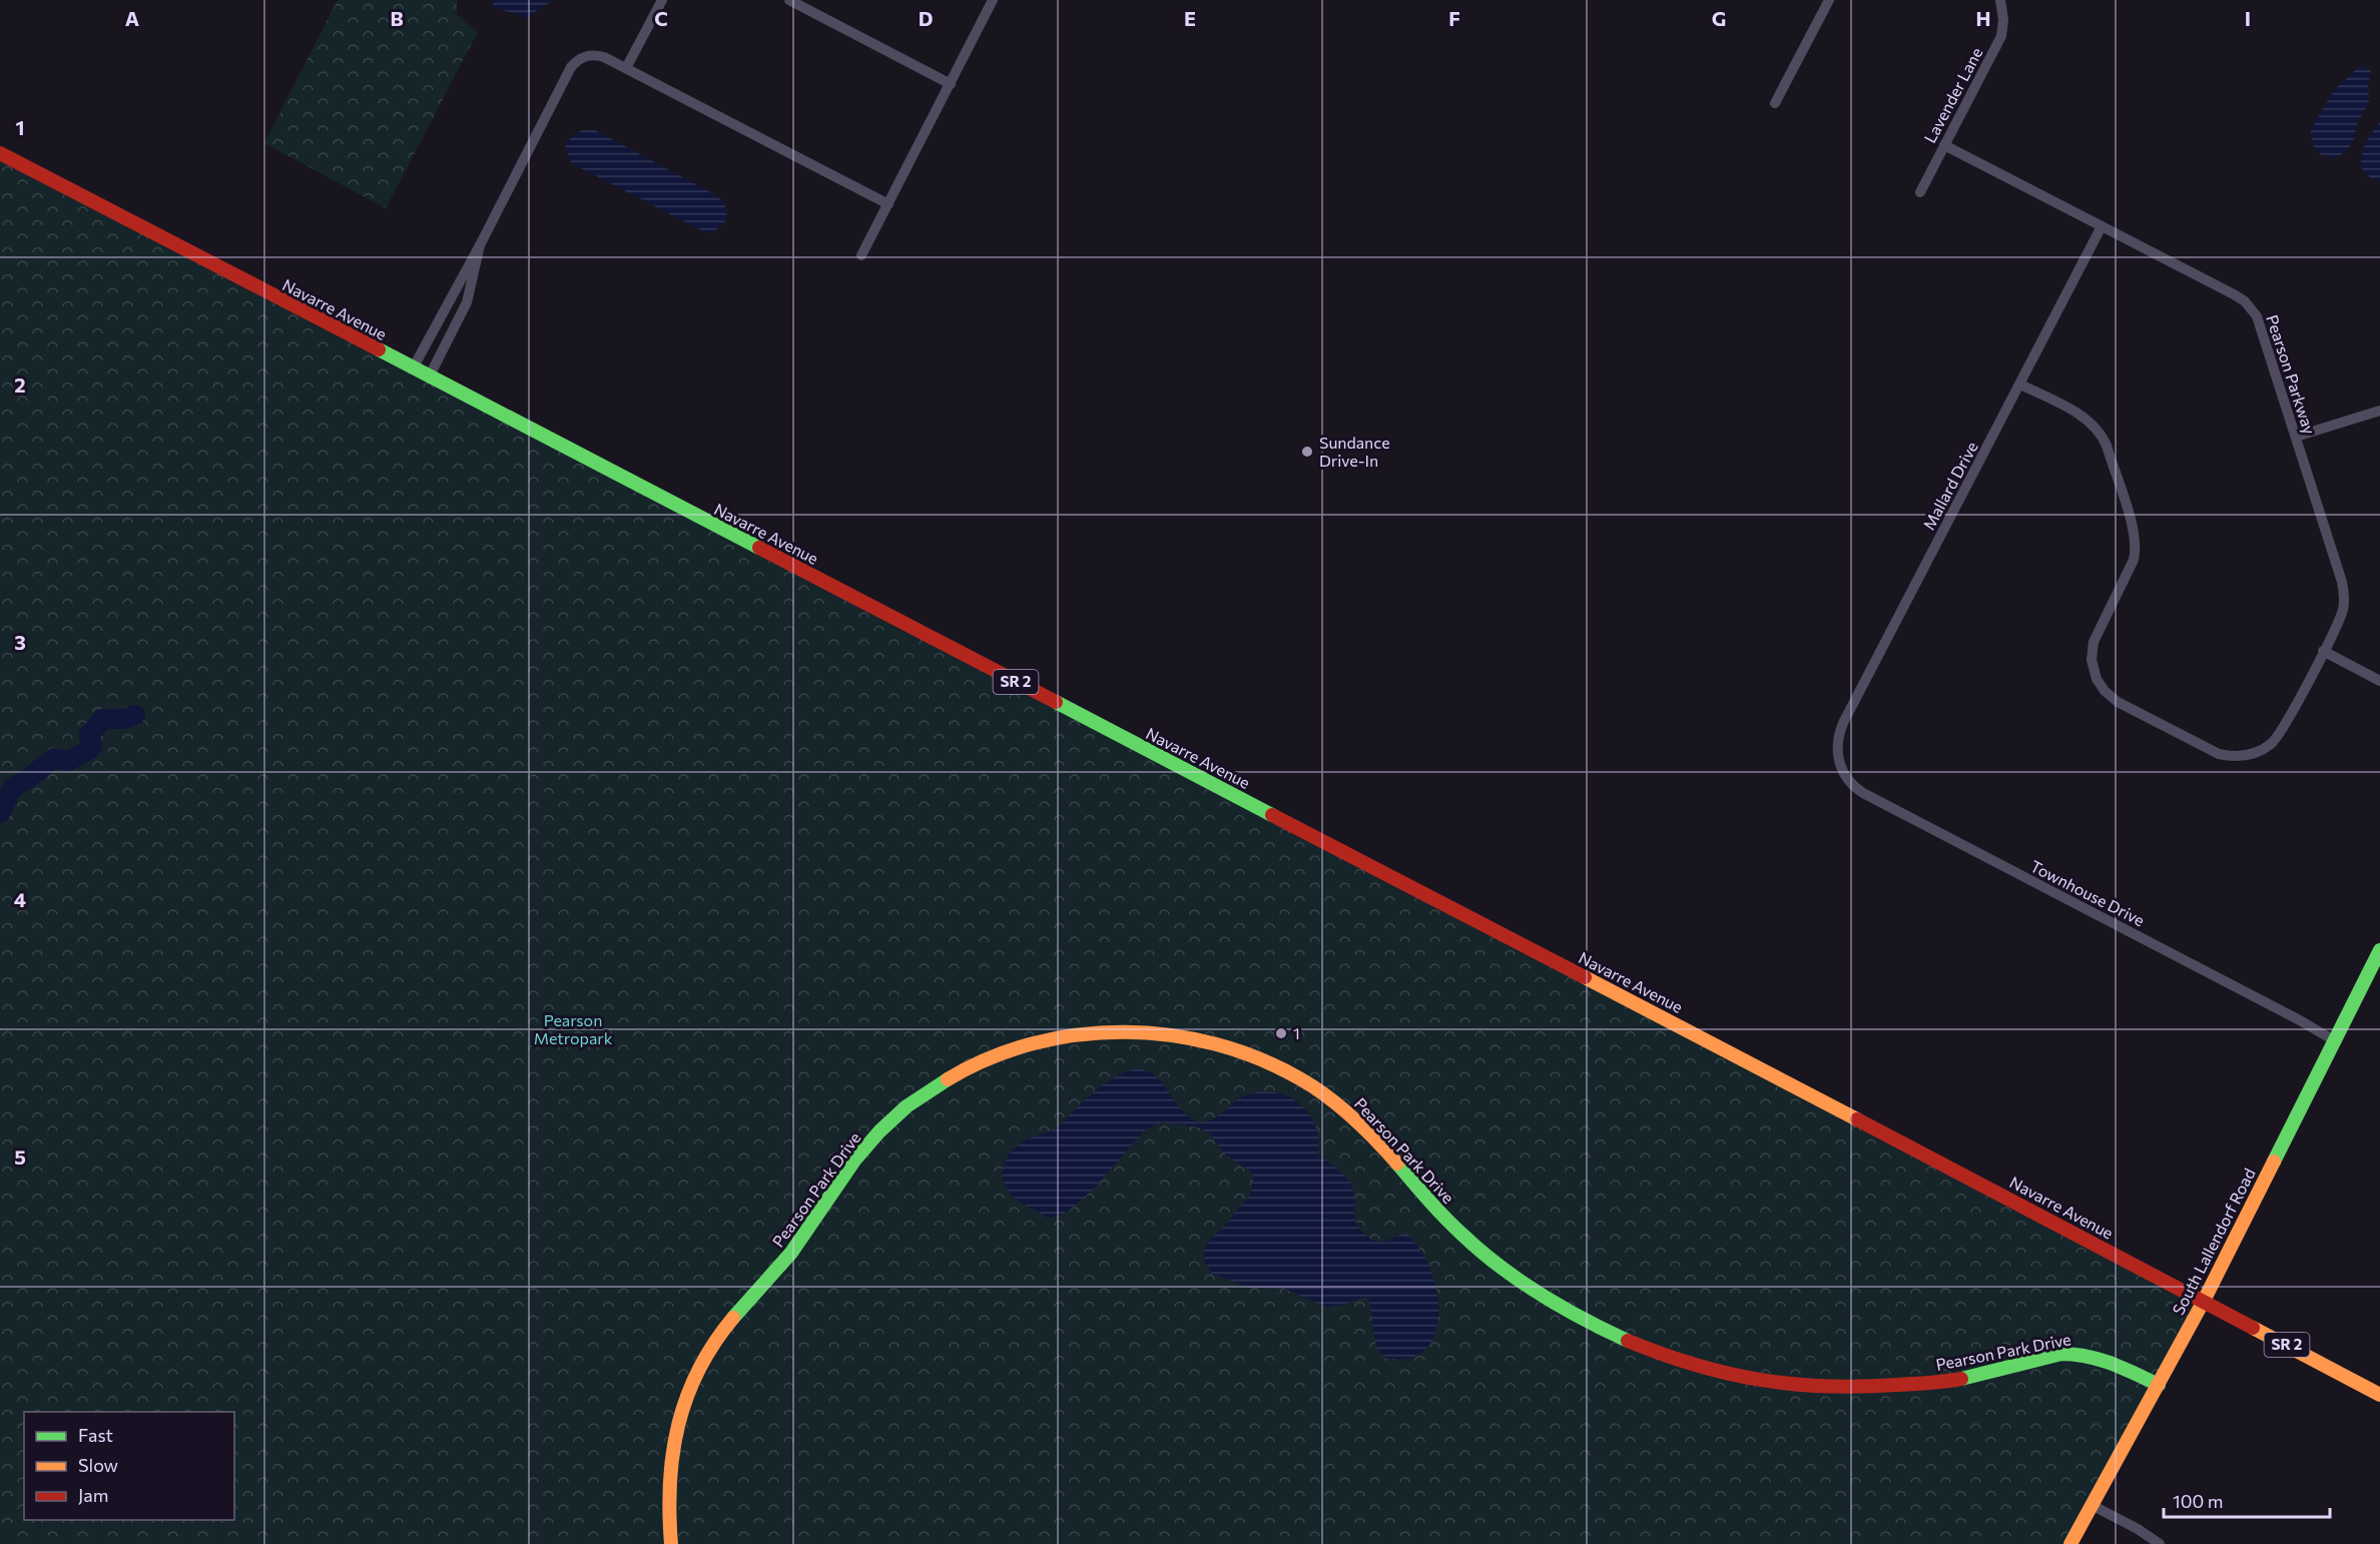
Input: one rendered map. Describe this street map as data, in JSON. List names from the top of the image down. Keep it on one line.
{"streets":{"main road":["Navarre Avenue","SR 2","Pearson Park Drive","South Lallendorf Road"],"street":["Lavender Lane","Pearson Parkway","Mallard Drive","Townhouse Drive"]},"crossings":[["Lavender Lane","Pearson Parkway"],["Navarre Avenue","South Lallendorf Road"],["Pearson Parkway","Mallard Drive"],["Mallard Drive","Townhouse Drive"],["Townhouse Drive","South Lallendorf Road"],["Pearson Park Drive","South Lallendorf Road"]],"parks":["Pearson Metropark"],"places":["Sundance Drive-In","1"],"legend":["Fast","Slow","Jam"],"scale_bar":"100 m","grid":{"columns":["A","B","C","D","E","F","G","H","I"],"rows":["1","2","3","4","5"]}}
